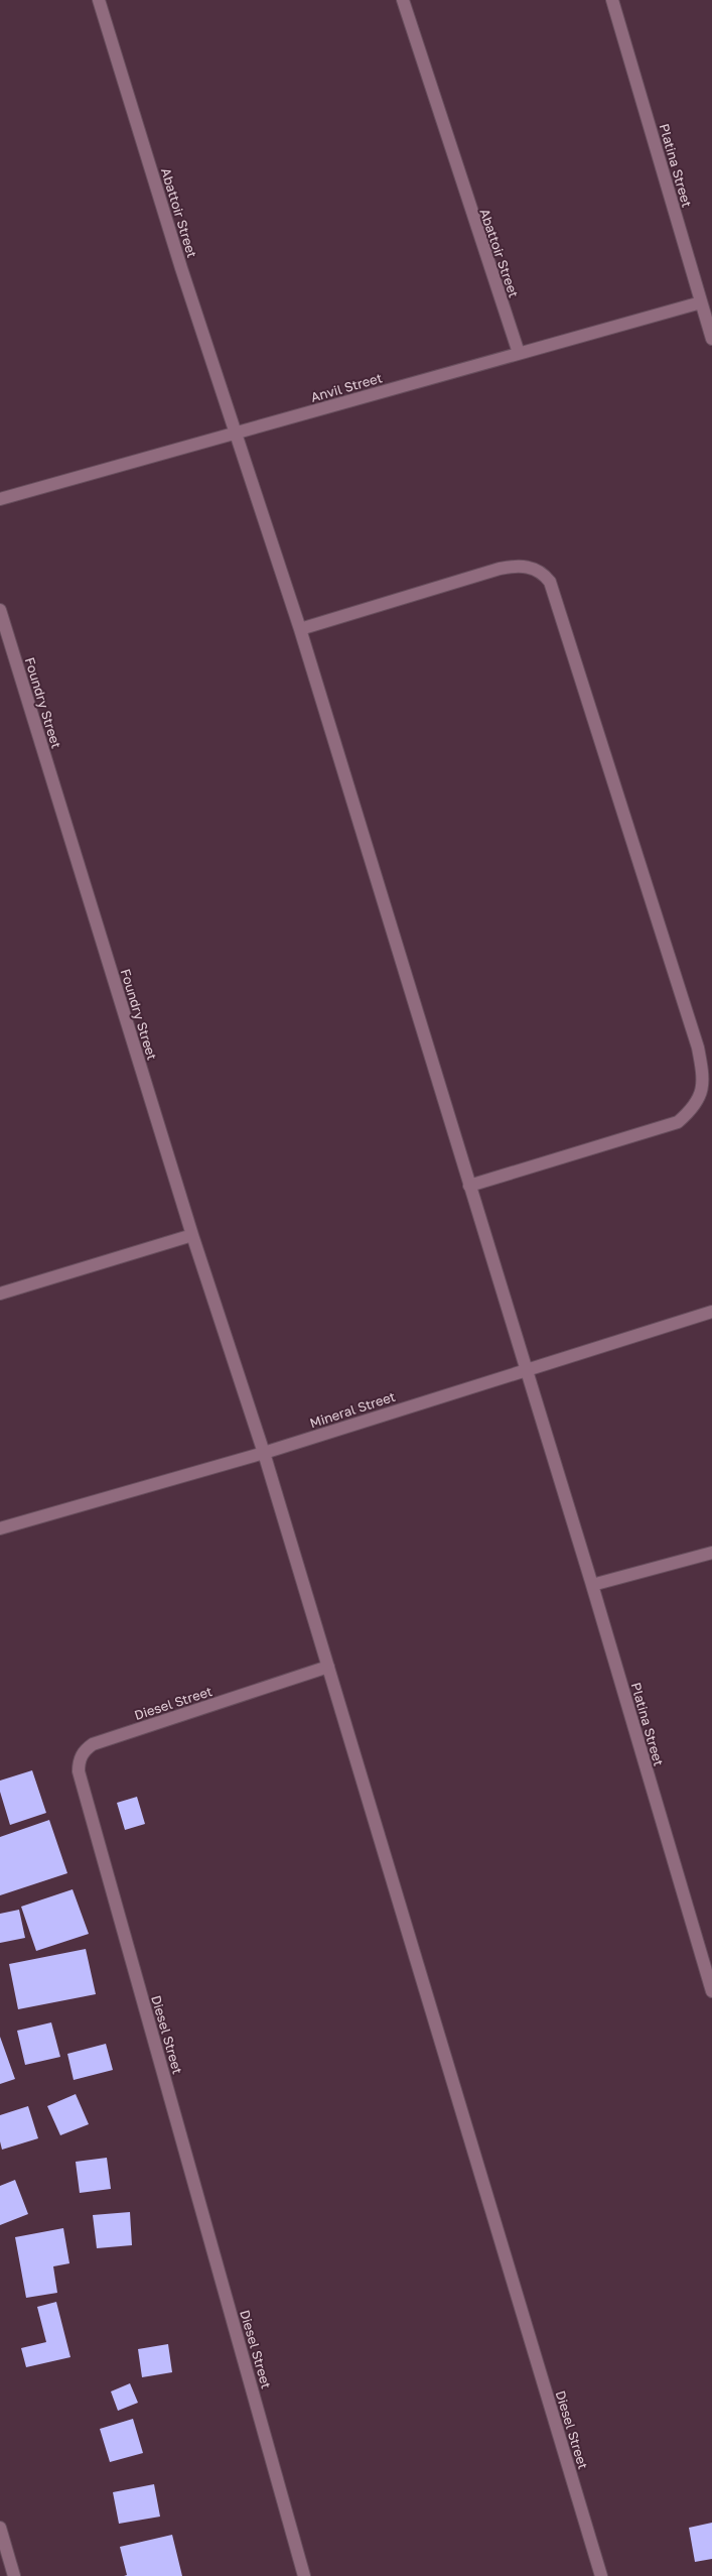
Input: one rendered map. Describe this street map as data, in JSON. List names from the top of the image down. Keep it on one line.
{"streets":{"street":["Platina Street","Abattoir Street","Anvil Street","Foundry Street","Mineral Street","Diesel Street"]},"crossings":[["Platina Street","Abattoir Street"],["Platina Street","Anvil Street"],["Platina Street","Mineral Street"],["Abattoir Street","Anvil Street"],["Foundry Street","Mineral Street"],["Foundry Street","Diesel Street"],["Mineral Street","Diesel Street"]]}
